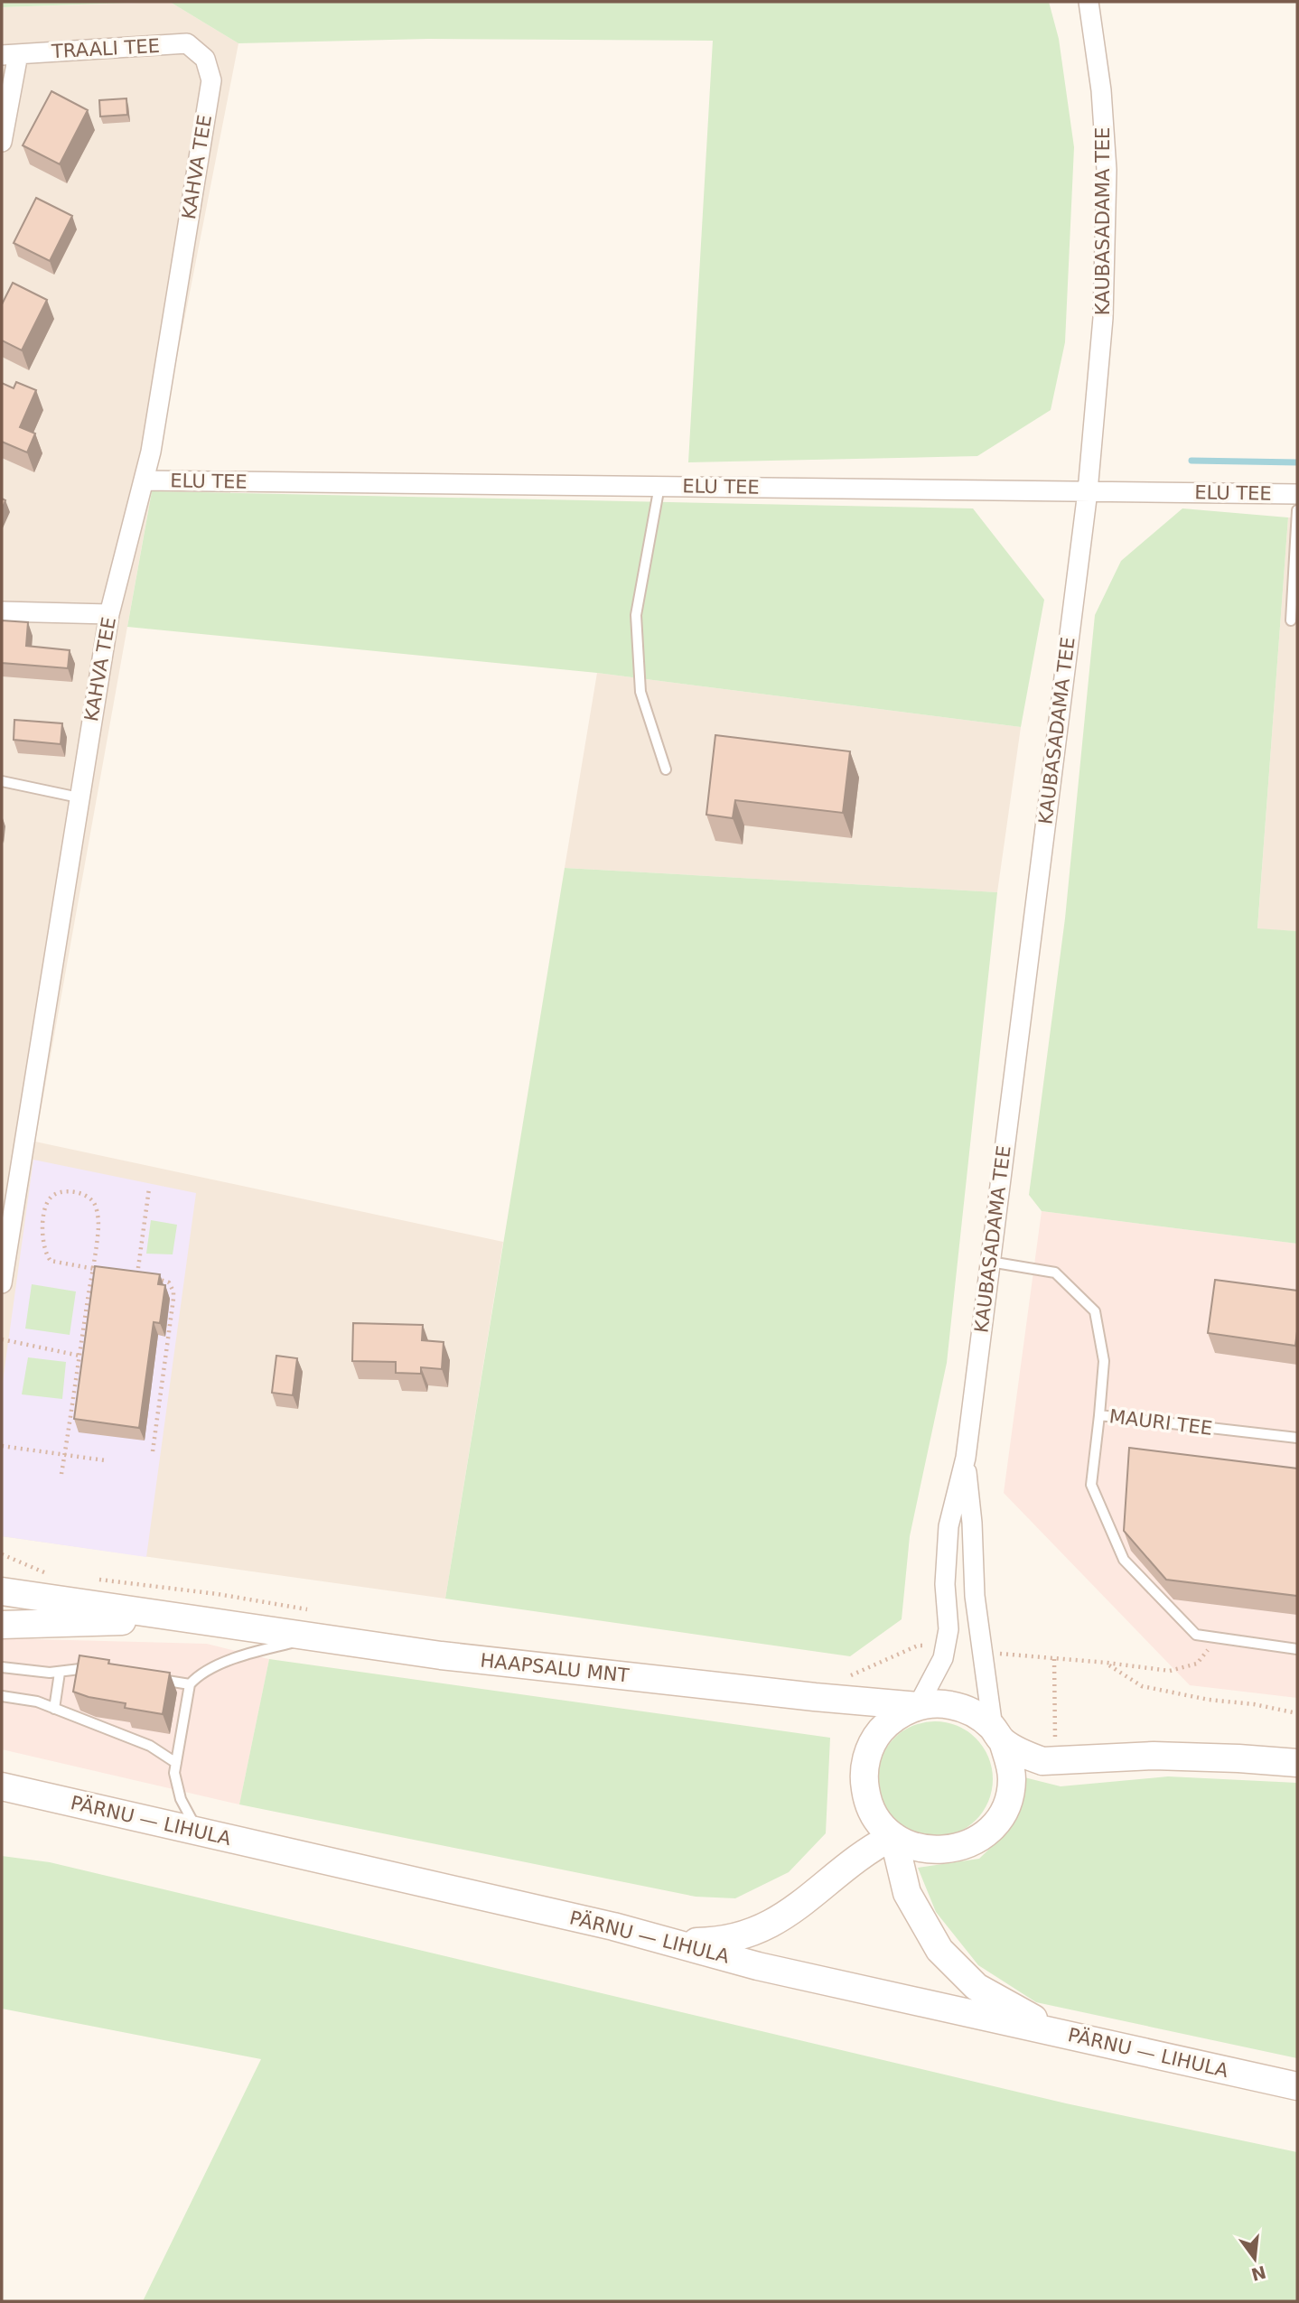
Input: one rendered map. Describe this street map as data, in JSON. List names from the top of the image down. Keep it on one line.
{"streets":{"main road":["HAAPSALU MNT","PÄRNU — LIHULA"],"street":["TRAALI TEE","KAHVA TEE","KAUBASADAMA TEE","ELU TEE"],"lane":["MAURI TEE"]},"crossings":[["TRAALI TEE","KAHVA TEE"],["KAHVA TEE","ELU TEE"],["KAUBASADAMA TEE","ELU TEE"],["KAUBASADAMA TEE","MAURI TEE"],["KAUBASADAMA TEE","HAAPSALU MNT"]],"north":"bottom"}
